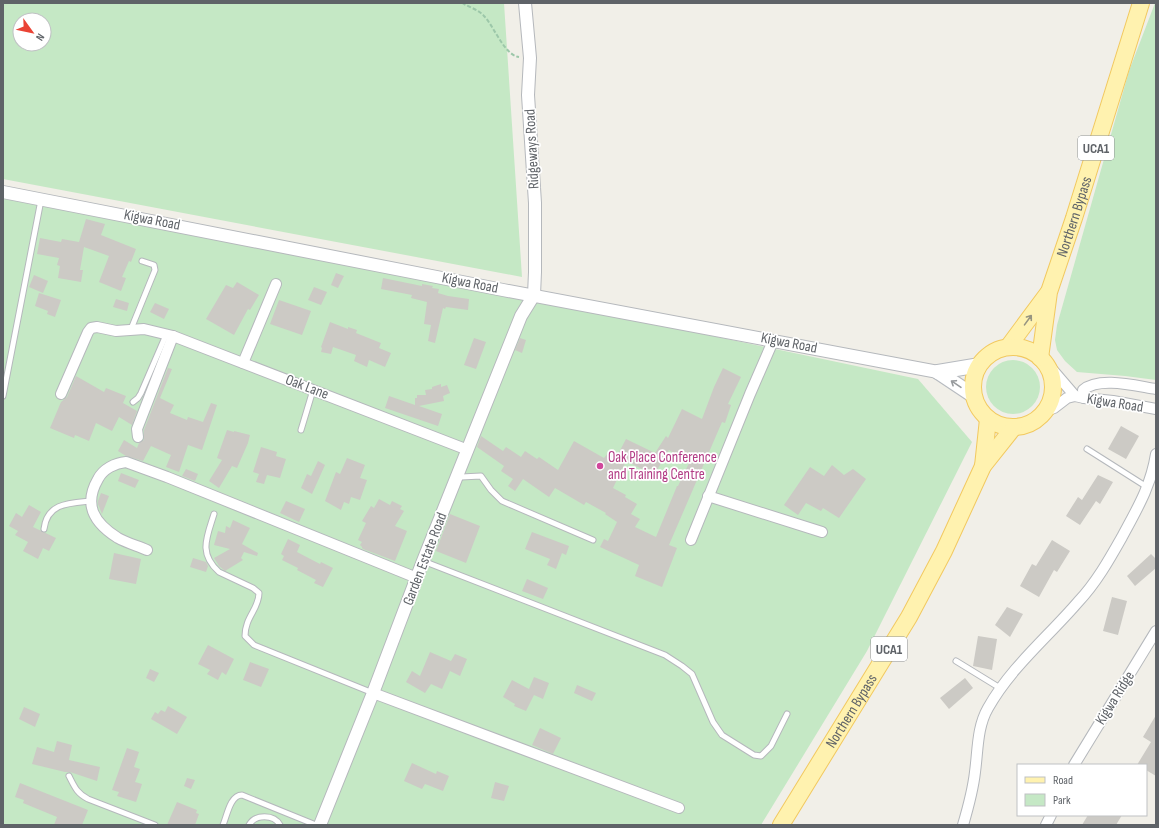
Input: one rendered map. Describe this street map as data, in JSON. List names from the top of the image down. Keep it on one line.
{"streets":{"main road":["UCA1","Northern Bypass"],"street":["Ridgeways Road","Kigwa Road","Oak Lane","Garden Estate Road","Kigwa Ridge"]},"crossings":[["UCA1","Northern Bypass"],["Ridgeways Road","Kigwa Road"],["Ridgeways Road","Garden Estate Road"],["Kigwa Road","Garden Estate Road"],["Oak Lane","Garden Estate Road"]],"places":["Oak Place Conference and Training Centre"],"legend":["Road","Park"],"north":"bottom right"}
